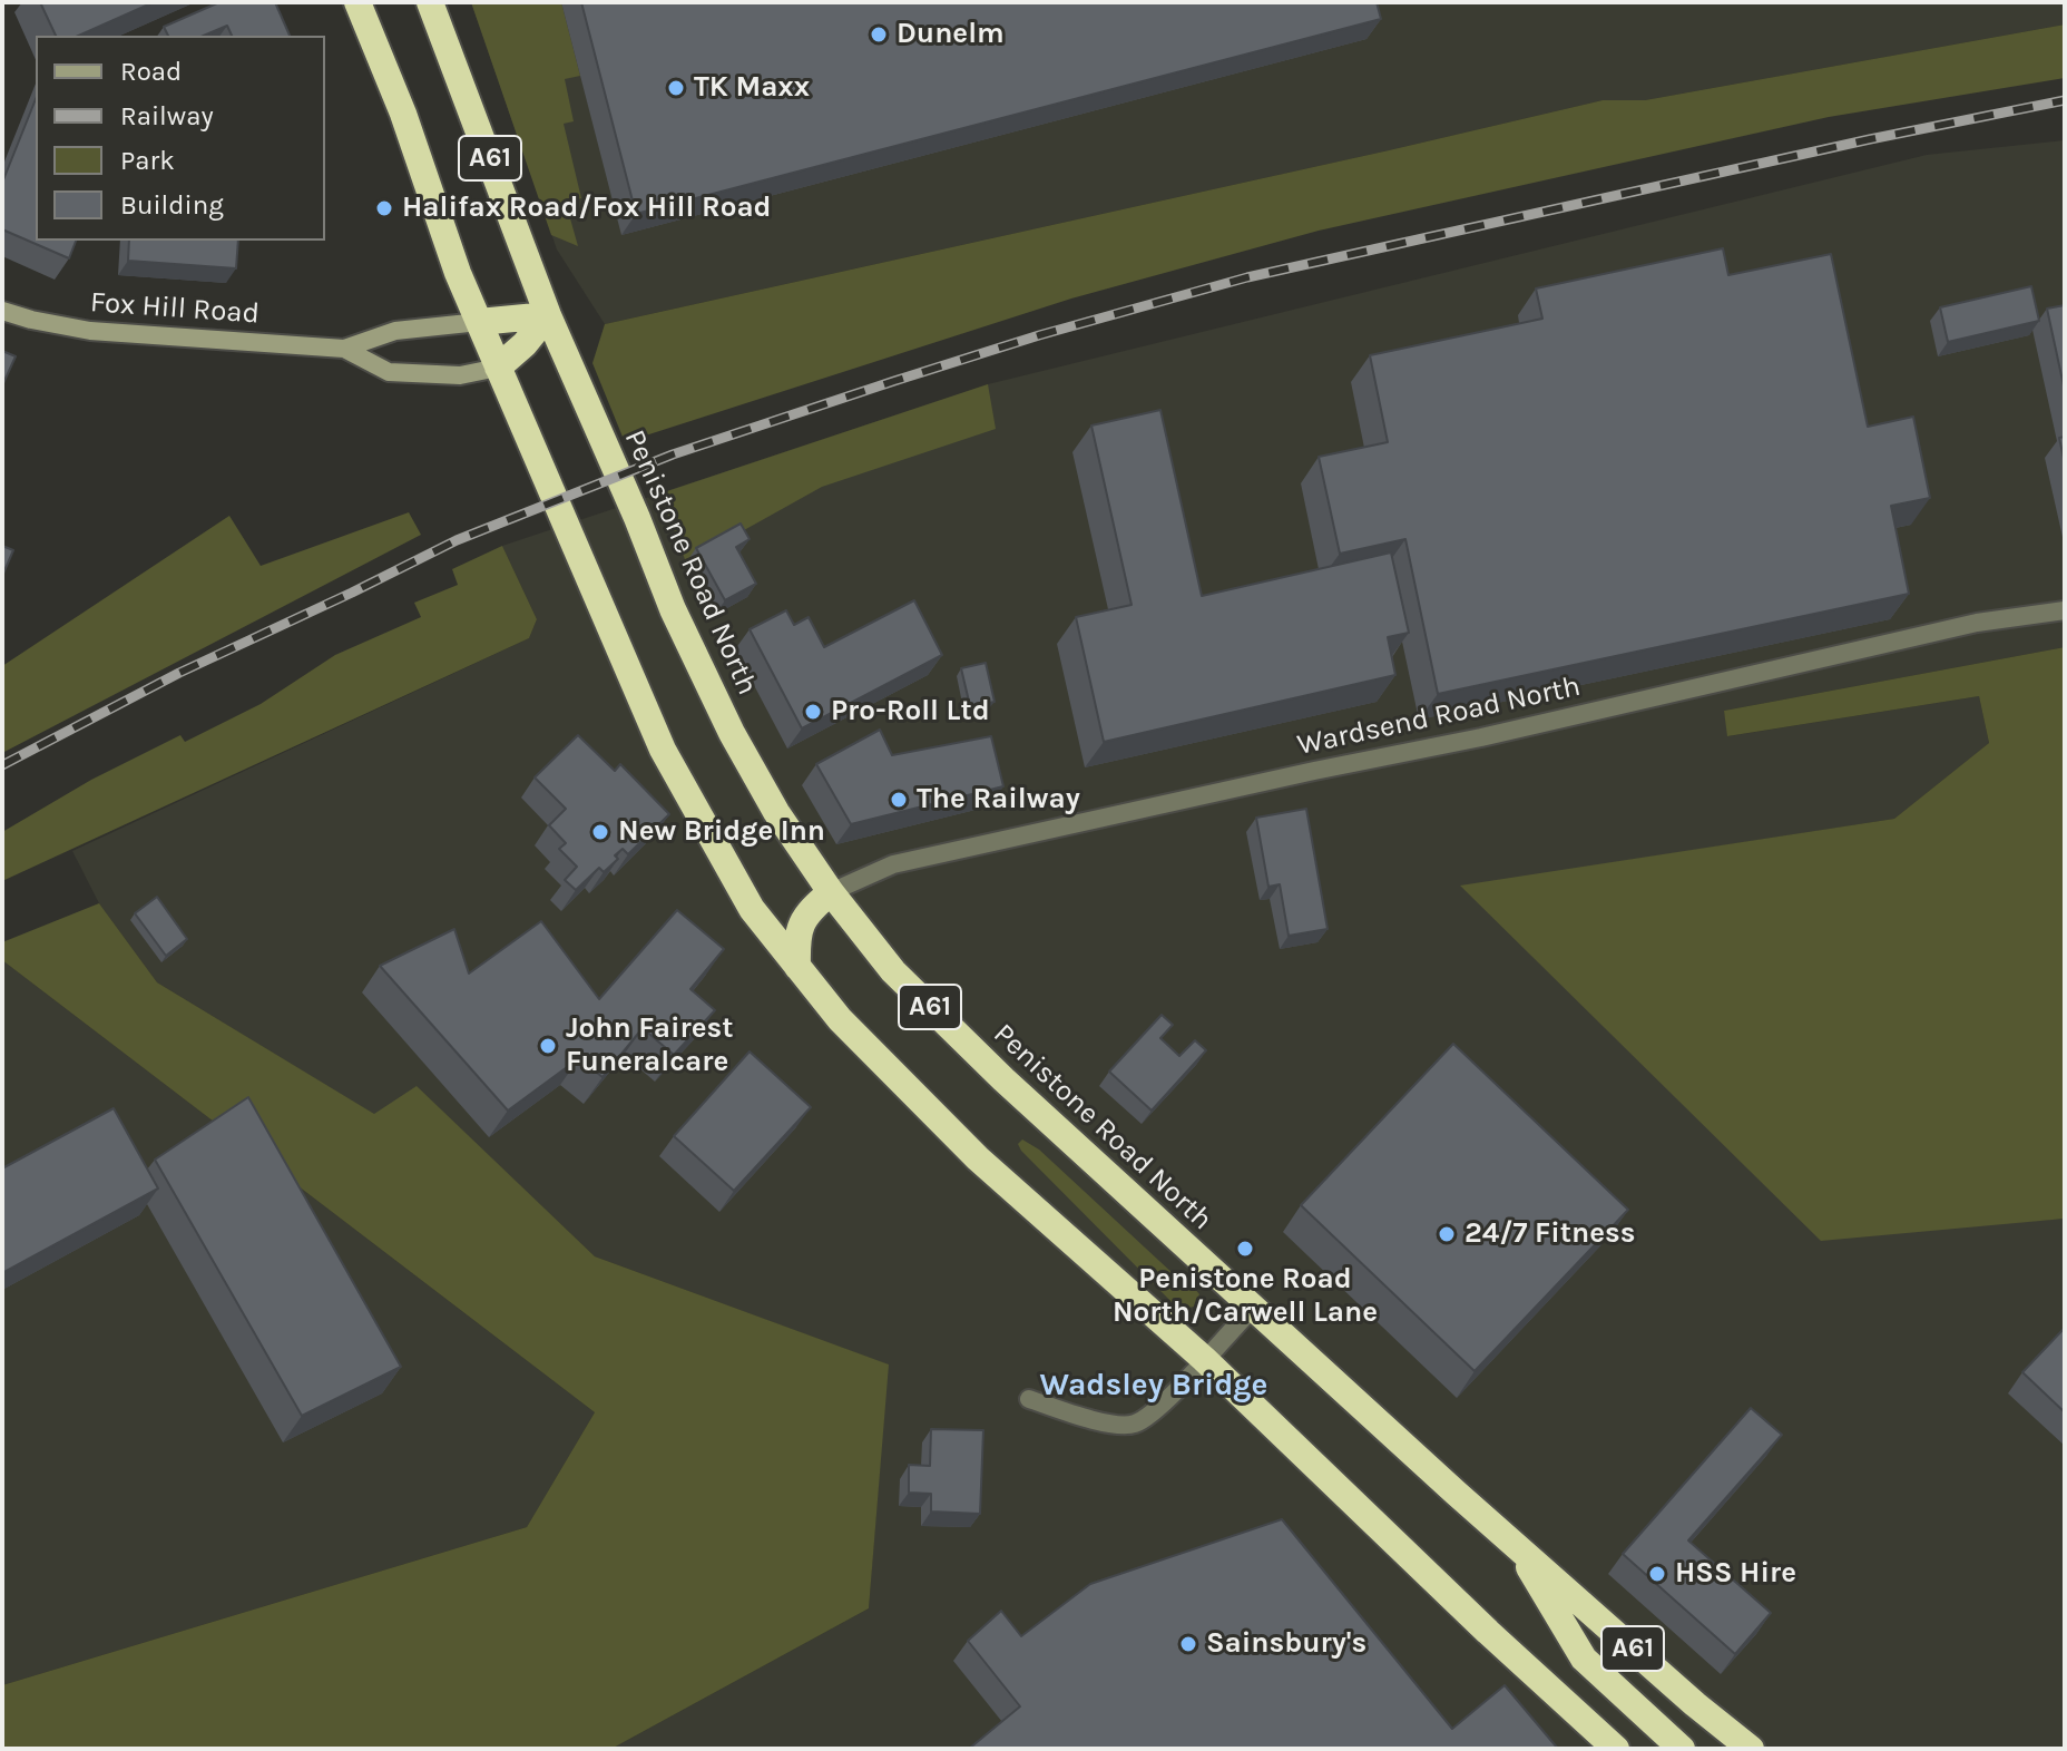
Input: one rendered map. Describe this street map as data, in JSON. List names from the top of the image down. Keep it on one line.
{"streets":{"highway":["A61","Penistone Road North"],"street":["Fox Hill Road","Wardsend Road North"]},"crossings":[["A61","Fox Hill Road"],["A61","Penistone Road North"],["Penistone Road North","Wardsend Road North"]],"districts":["Wadsley Bridge"],"places":["Dunelm","TK Maxx","Halifax Road/Fox Hill Road","Pro-Roll Ltd","The Railway","New Bridge Inn","John Fairest Funeralcare","24/7 Fitness","Penistone Road North/Carwell Lane","HSS Hire","Sainsbury's"],"legend":["Road","Railway","Park","Building"]}
